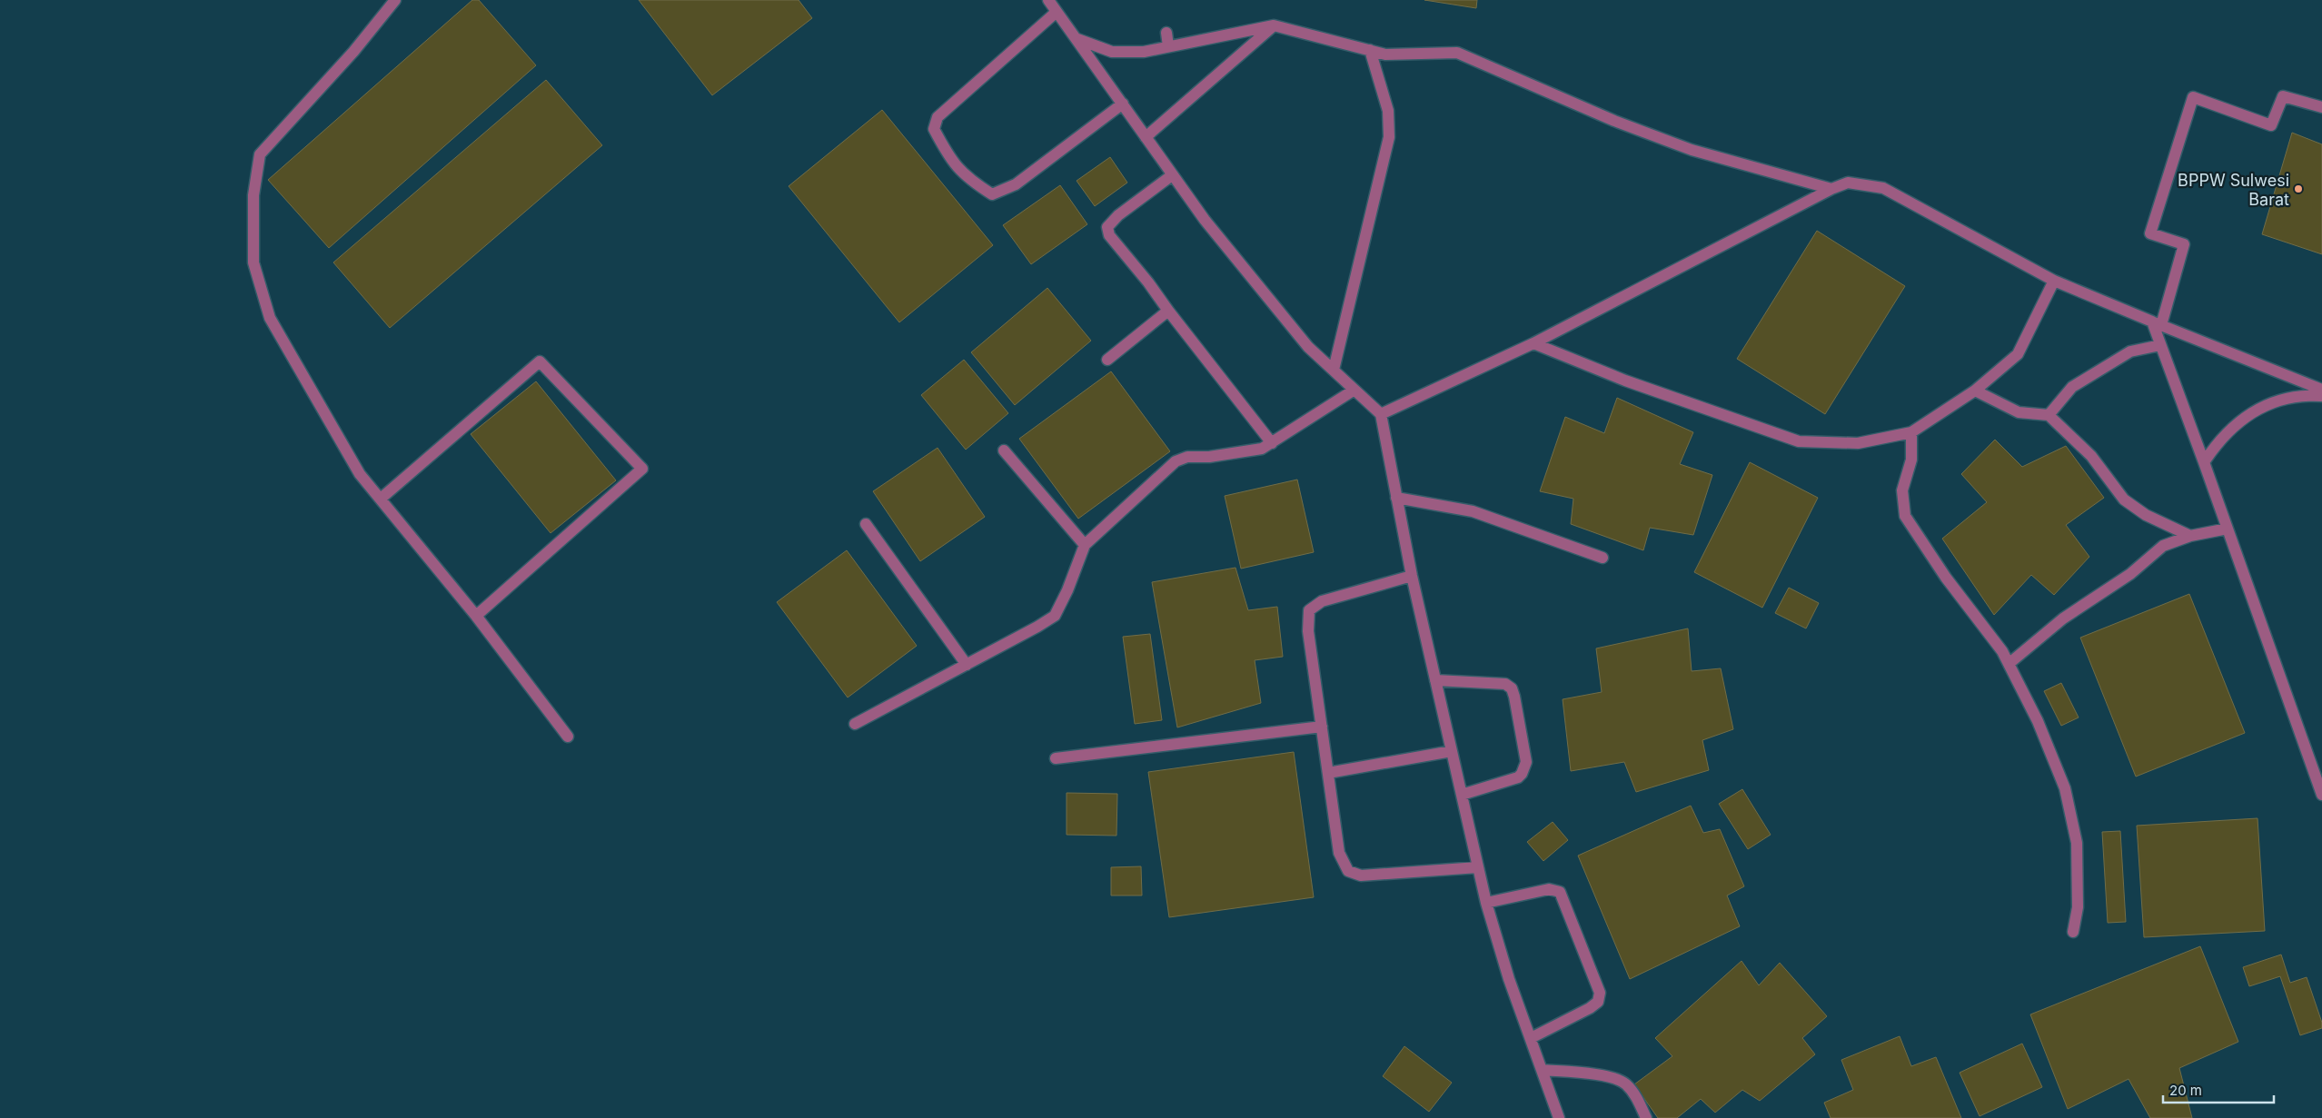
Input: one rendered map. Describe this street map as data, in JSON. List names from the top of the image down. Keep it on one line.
{"places":["BPPW Sulwesi Barat"],"scale_bar":"20 m"}
